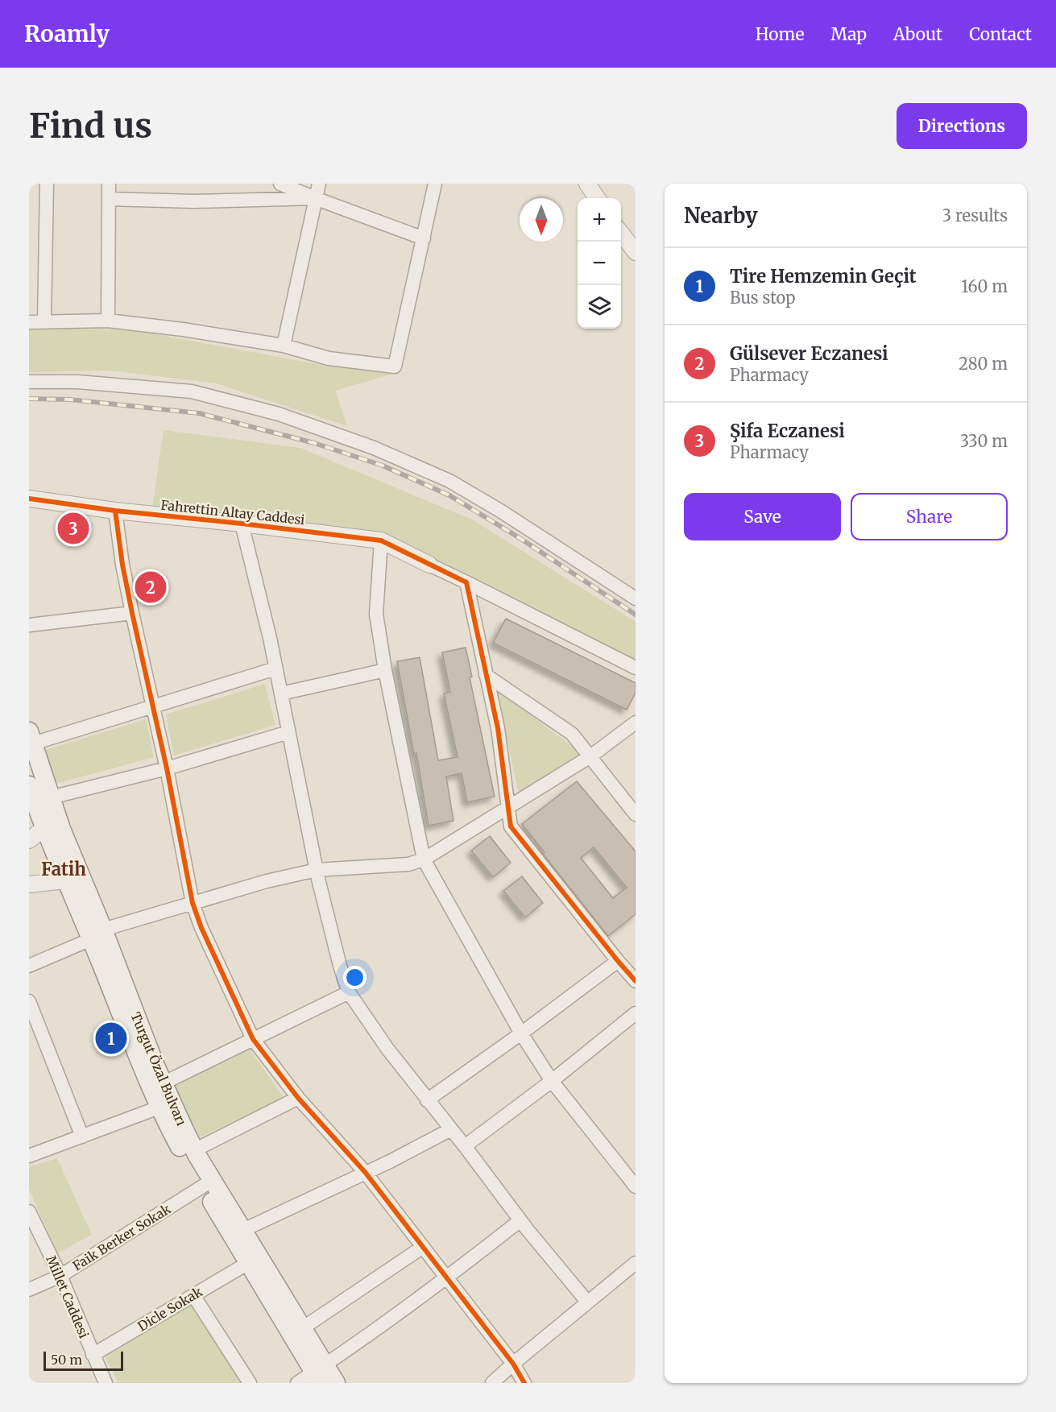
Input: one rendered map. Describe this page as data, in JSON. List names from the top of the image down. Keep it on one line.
{"streets":{"main road":["Turgut Özal Bulvarı"],"street":["Fahrettin Altay Caddesi","Faik Berker Sokak","Millet Caddesi","Dicle Sokak"]},"crossings":[["Turgut Özal Bulvarı","Faik Berker Sokak"],["Turgut Özal Bulvarı","Dicle Sokak"],["Faik Berker Sokak","Millet Caddesi"],["Millet Caddesi","Dicle Sokak"]],"districts":["Fatih"],"scale_bar":"50 m","north":"bottom","page":{"header":"Roamly","nav":["Home","Map","About","Contact"],"buttons":["Directions",["Save","Share"]],"title":"Find us","heading":["Nearby","3 results"],"map_buttons":["+","−"],"list":[{"mark":"1","name":"Tire Hemzemin Geçit","note":"Bus stop","value":"160 m"},{"mark":"2","name":"Gülsever Eczanesi","note":"Pharmacy","value":"280 m"},{"mark":"3","name":"Şifa Eczanesi","note":"Pharmacy","value":"330 m"}],"pins":["3","2","1"],"scale":"50 m"}}
